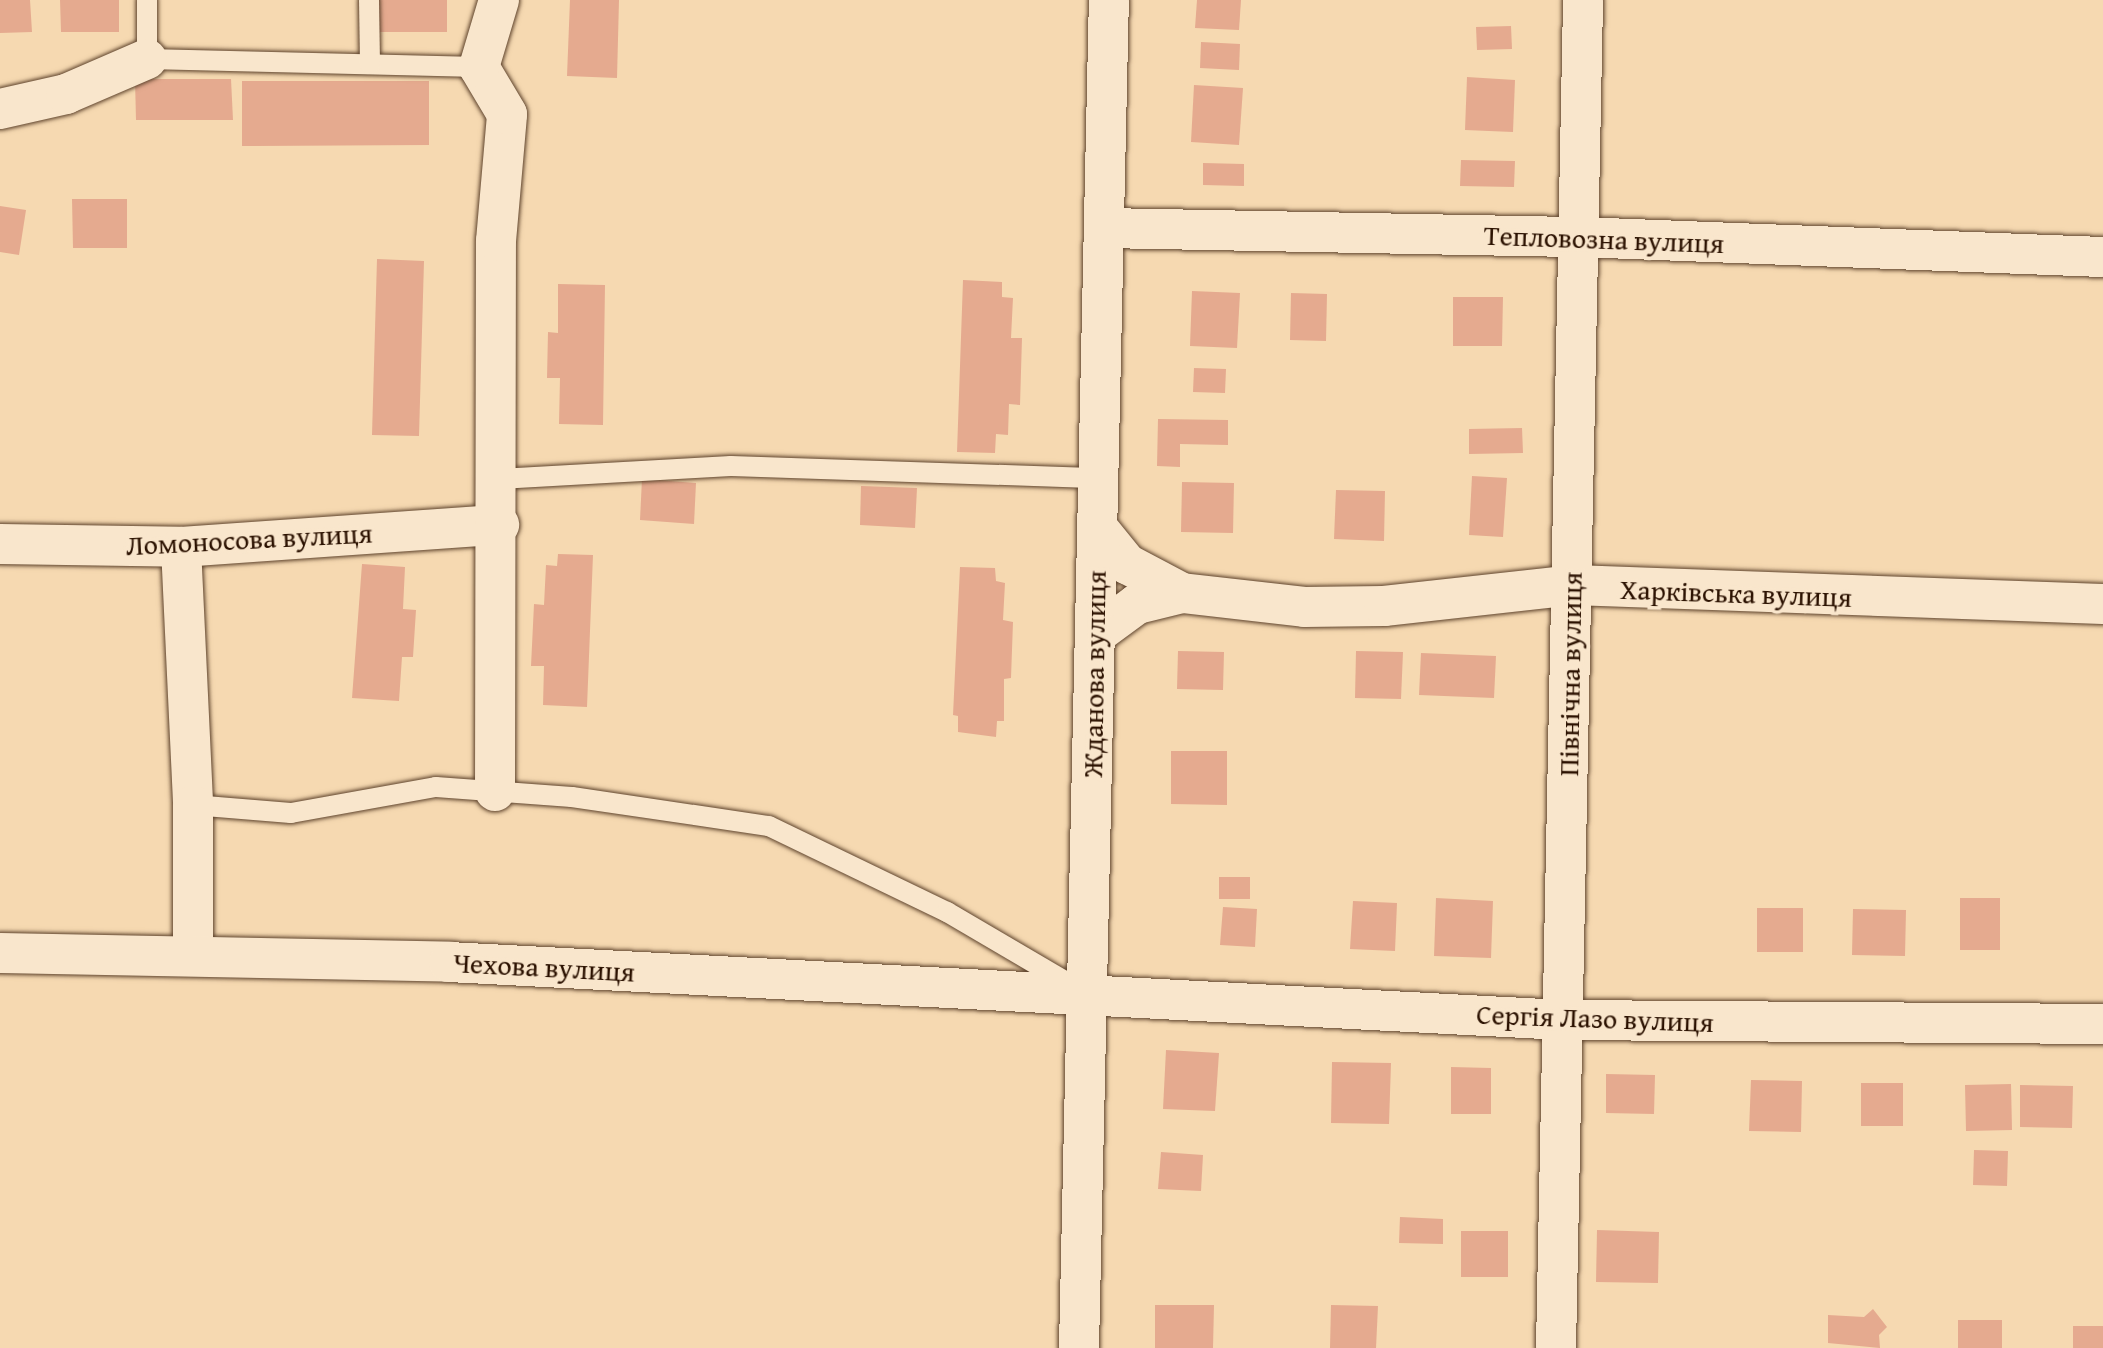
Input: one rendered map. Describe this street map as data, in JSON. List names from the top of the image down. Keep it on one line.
{"streets":{"street":["Тепловозна вулиця","Ломоносова вулиця","Харківська вулиця","Жданова вулиця","Північна вулиця","Чехова вулиця","Сергія Лазо вулиця"]},"crossings":[["Тепловозна вулиця","Жданова вулиця"],["Тепловозна вулиця","Північна вулиця"],["Харківська вулиця","Жданова вулиця"],["Харківська вулиця","Північна вулиця"],["Жданова вулиця","Чехова вулиця"],["Жданова вулиця","Сергія Лазо вулиця"],["Північна вулиця","Сергія Лазо вулиця"],["Чехова вулиця","Сергія Лазо вулиця"]]}
